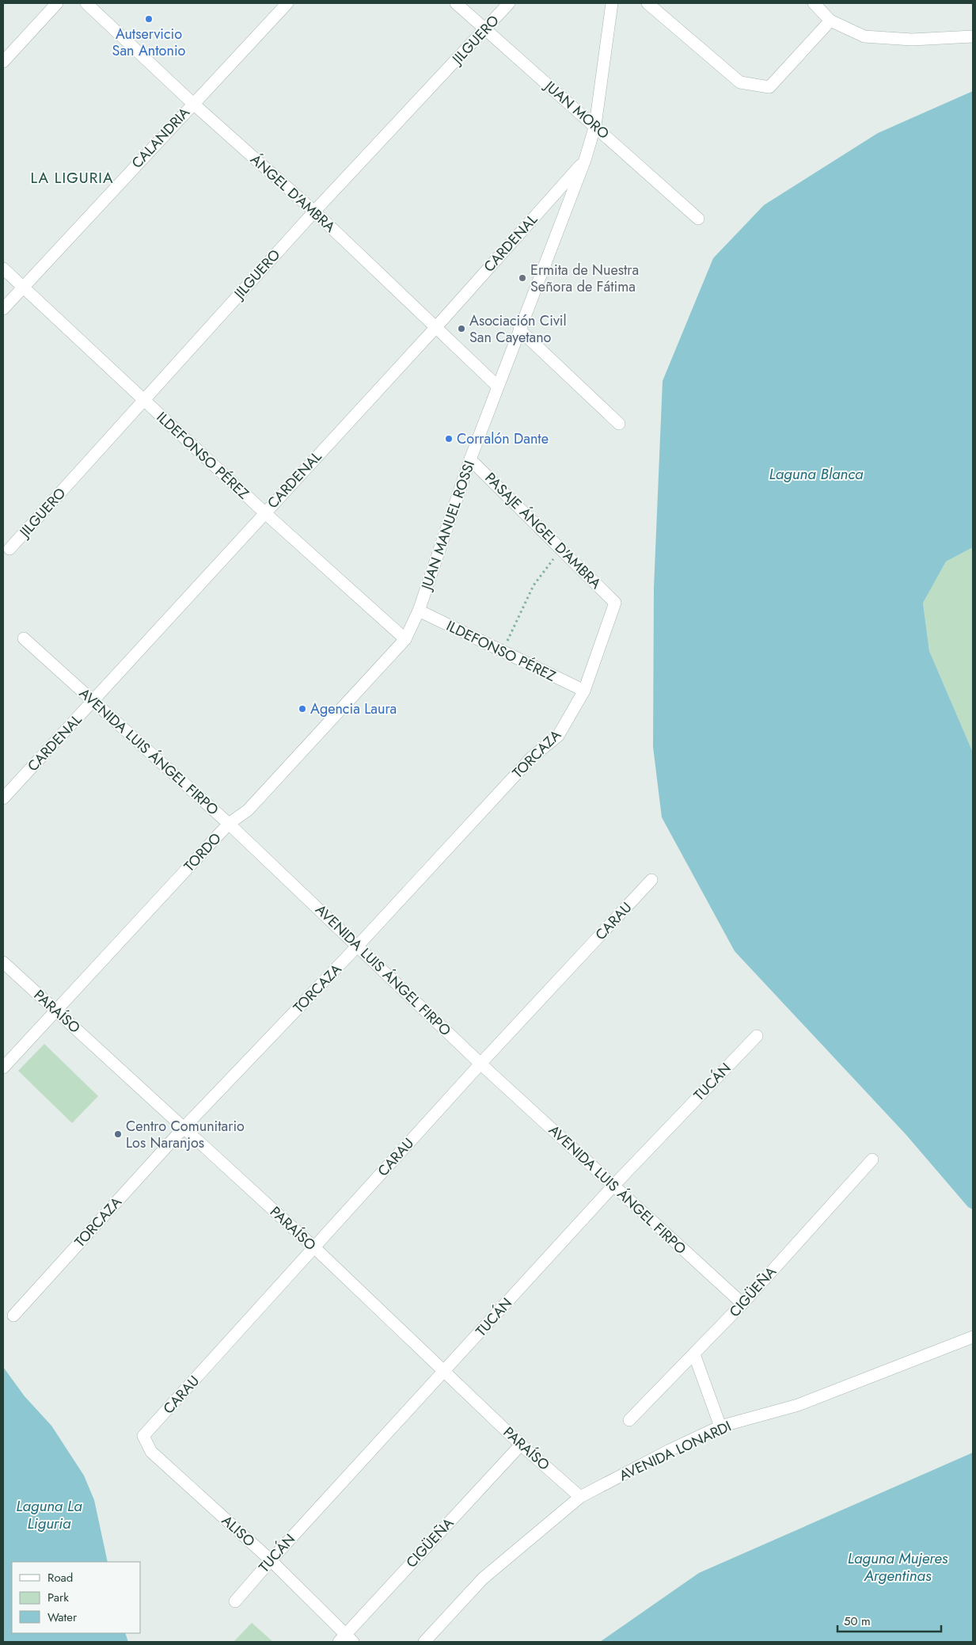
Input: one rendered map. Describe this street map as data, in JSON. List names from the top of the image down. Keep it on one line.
{"streets":{"street":["JILGUERO","JUAN MORO","CALANDRIA","ÁNGEL D'AMBRA","CARDENAL","ILDEFONSO PÉREZ","JUAN MANUEL ROSSI","PASAJE ÁNGEL D'AMBRA","AVENIDA LUIS ÁNGEL FIRPO","TORCAZA","TORDO","CARAU","PARAÍSO","TUCÁN","CIGÜEÑA","AVENIDA LONARDI","ALISO"]},"crossings":[["JILGUERO","JUAN MORO"],["JILGUERO","ÁNGEL D'AMBRA"],["JILGUERO","ILDEFONSO PÉREZ"],["JUAN MORO","JUAN MANUEL ROSSI"],["CALANDRIA","ÁNGEL D'AMBRA"],["CALANDRIA","ILDEFONSO PÉREZ"],["ÁNGEL D'AMBRA","CARDENAL"],["ÁNGEL D'AMBRA","JUAN MANUEL ROSSI"],["CARDENAL","ILDEFONSO PÉREZ"],["CARDENAL","JUAN MANUEL ROSSI"],["CARDENAL","AVENIDA LUIS ÁNGEL FIRPO"],["ILDEFONSO PÉREZ","JUAN MANUEL ROSSI"],["ILDEFONSO PÉREZ","TORCAZA"],["ILDEFONSO PÉREZ","TORDO"],["JUAN MANUEL ROSSI","PASAJE ÁNGEL D'AMBRA"],["JUAN MANUEL ROSSI","TORDO"],["PASAJE ÁNGEL D'AMBRA","TORCAZA"],["AVENIDA LUIS ÁNGEL FIRPO","TORCAZA"],["AVENIDA LUIS ÁNGEL FIRPO","TORDO"],["AVENIDA LUIS ÁNGEL FIRPO","CARAU"],["AVENIDA LUIS ÁNGEL FIRPO","TUCÁN"],["AVENIDA LUIS ÁNGEL FIRPO","CIGÜEÑA"],["TORCAZA","PARAÍSO"],["TORDO","PARAÍSO"],["CARAU","PARAÍSO"],["CARAU","ALISO"],["PARAÍSO","TUCÁN"],["PARAÍSO","CIGÜEÑA"],["PARAÍSO","AVENIDA LONARDI"],["TUCÁN","ALISO"],["CIGÜEÑA","ALISO"]],"districts":["LA LIGURIA"],"water":["Laguna Blanca","Laguna La Liguria","Laguna Mujeres Argentinas"],"places":["Autservicio San Antonio","Ermita de Nuestra Señora de Fátima","Asociación Civil San Cayetano","Corralón Dante","Agencia Laura","Centro Comunitario Los Naranjos"],"legend":["Road","Park","Water"],"scale_bar":"50 m"}
